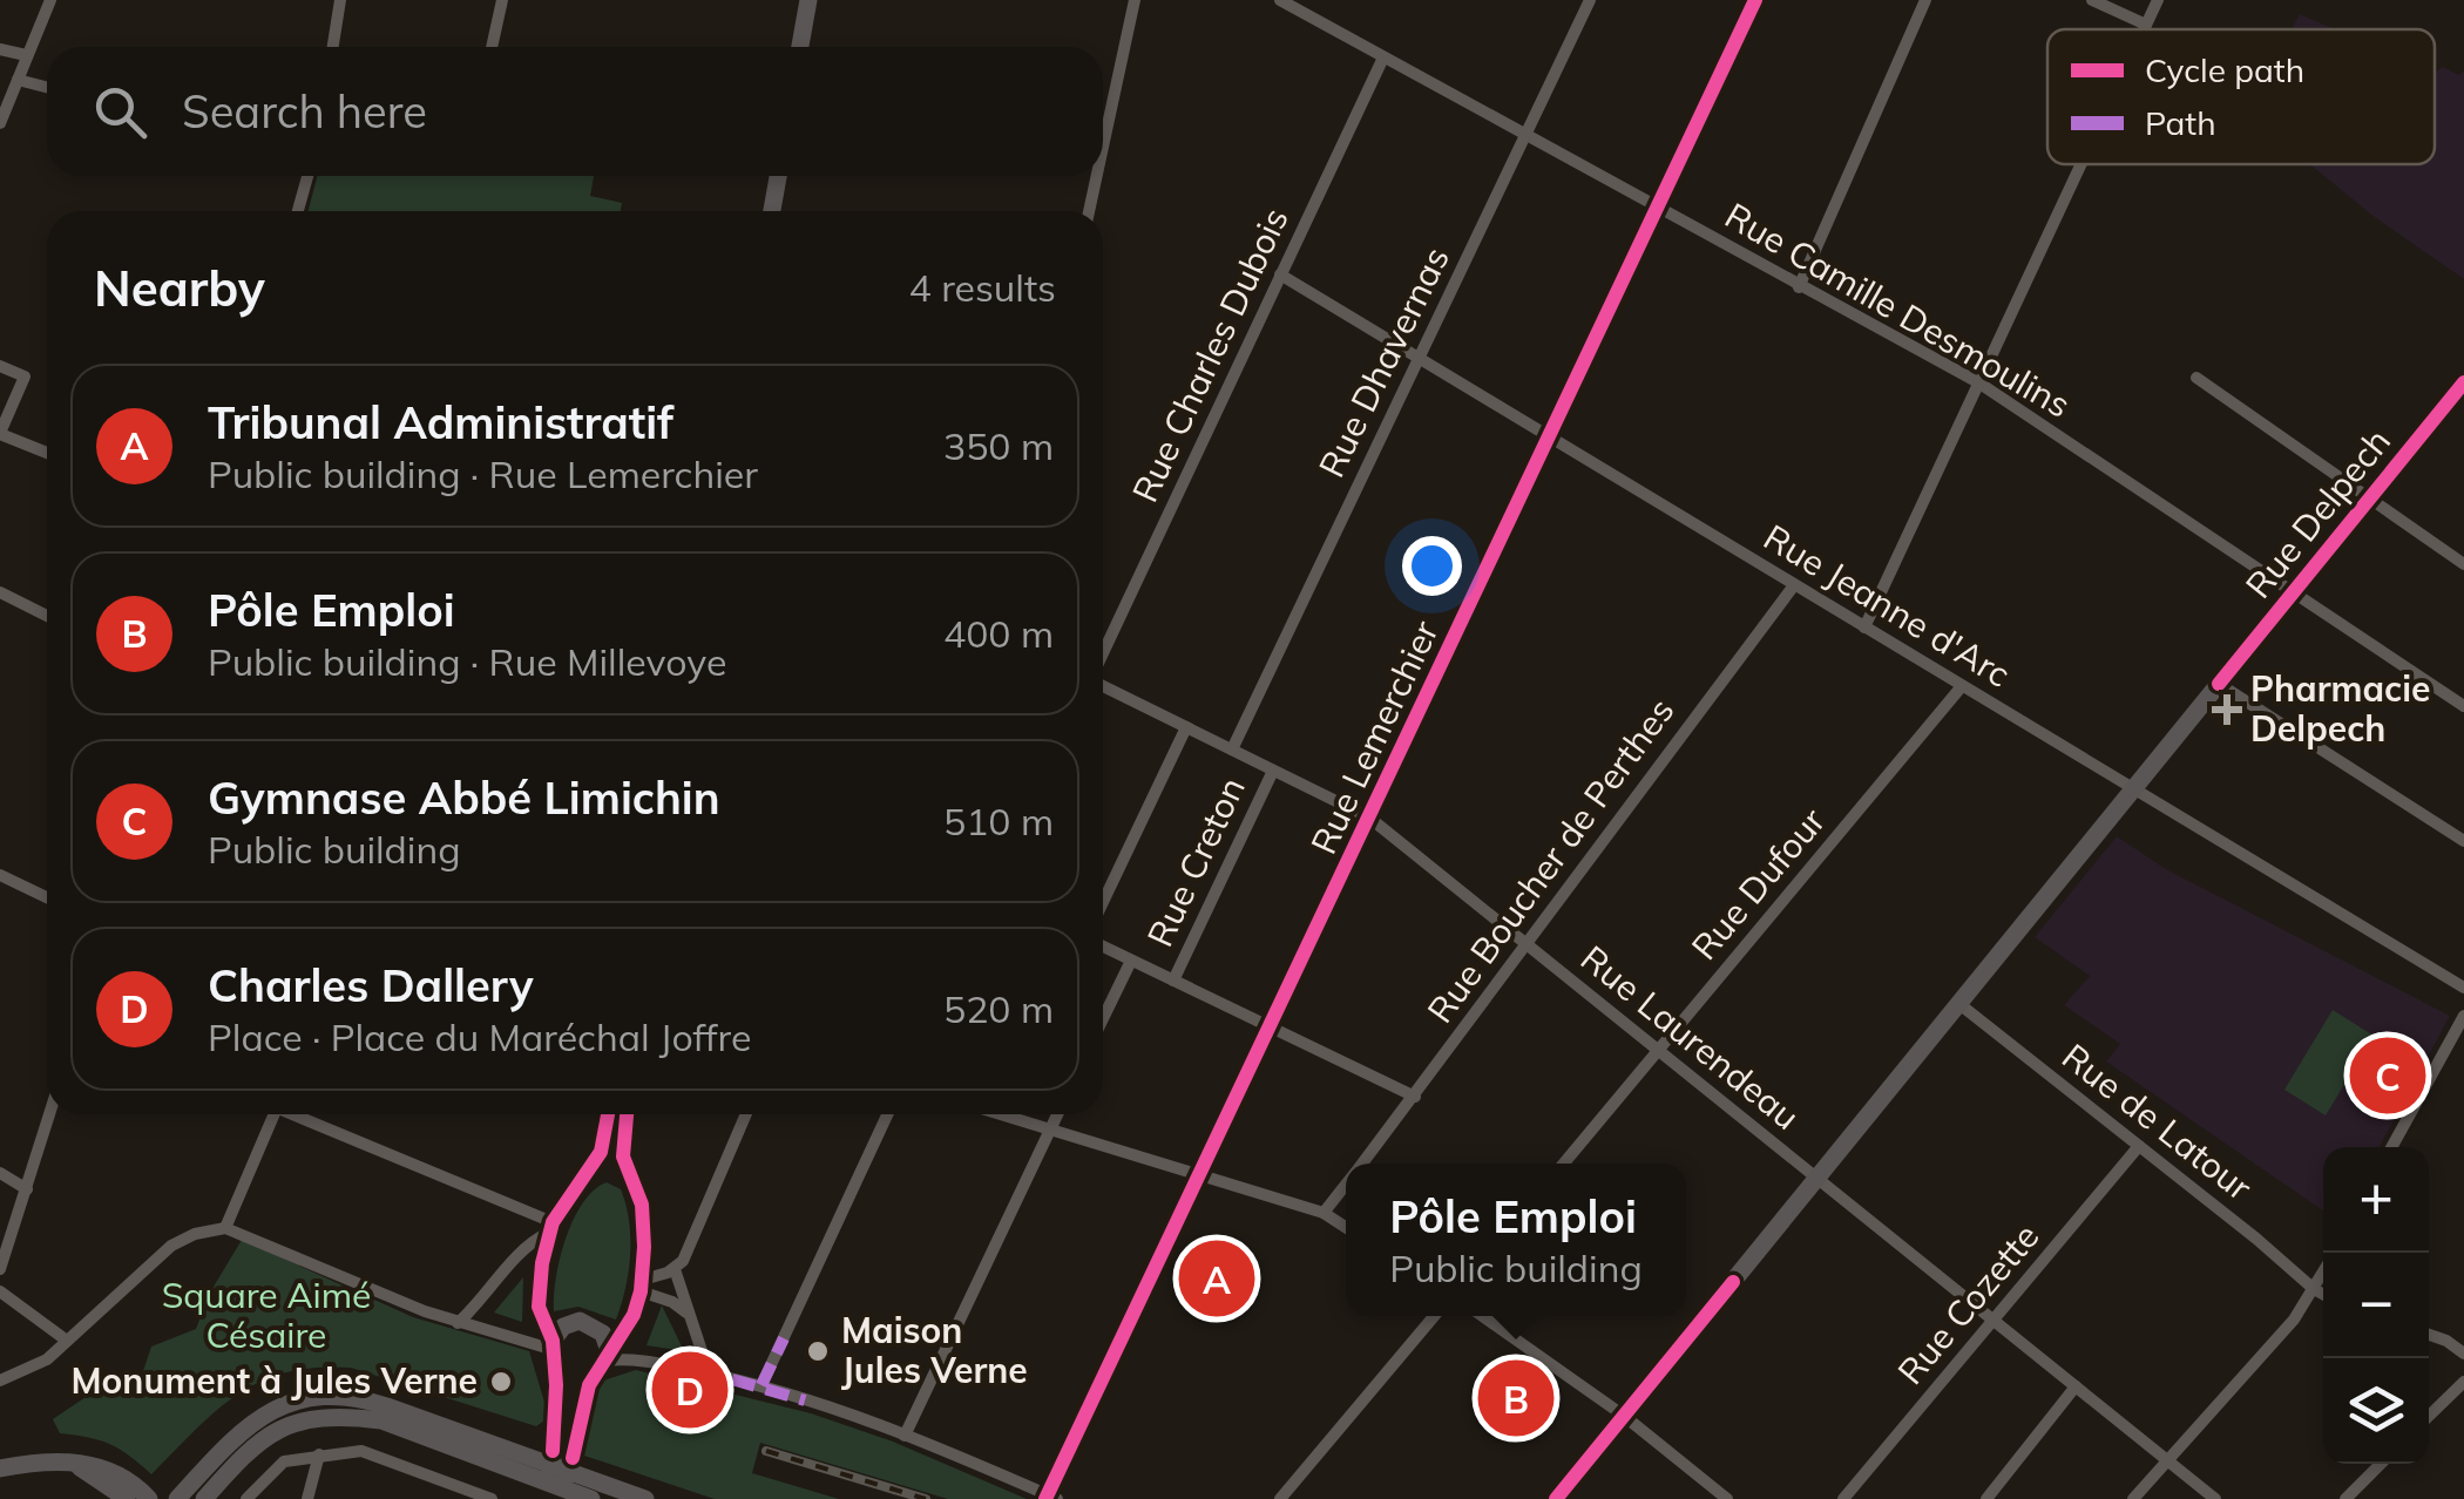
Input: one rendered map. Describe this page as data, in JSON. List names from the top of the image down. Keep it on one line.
{"streets":{"main road":["Rue Delpech"],"street":["Rue Camille Desmoulins","Rue Charles Dubois","Rue Dhavernas","Rue Jeanne d'Arc","Rue Lemerchier","Rue Boucher de Perthes","Rue Creton","Rue Dufour","Rue Laurendeau","Rue de Latour","Rue Cozette"]},"crossings":[["Rue Camille Desmoulins","Rue Charles Dubois"],["Rue Camille Desmoulins","Rue Dhavernas"],["Rue Camille Desmoulins","Rue Delpech"],["Rue Camille Desmoulins","Rue Lemerchier"],["Rue Charles Dubois","Rue Jeanne d'Arc"],["Rue Dhavernas","Rue Jeanne d'Arc"],["Rue Dhavernas","Rue Laurendeau"],["Rue Delpech","Rue Jeanne d'Arc"],["Rue Delpech","Rue Laurendeau"],["Rue Delpech","Rue de Latour"],["Rue Jeanne d'Arc","Rue Lemerchier"],["Rue Jeanne d'Arc","Rue Boucher de Perthes"],["Rue Jeanne d'Arc","Rue Dufour"],["Rue Lemerchier","Rue Laurendeau"],["Rue Boucher de Perthes","Rue Laurendeau"],["Rue Creton","Rue Laurendeau"],["Rue Dufour","Rue Laurendeau"],["Rue Laurendeau","Rue Cozette"],["Rue de Latour","Rue Cozette"]],"parks":["Square Aimé Césaire"],"places":{"health":["Pharmacie Delpech"],"other":["Maison Jules Verne","Monument à Jules Verne"]},"legend":["Cycle path","Path"],"page":{"search":"Search here","heading":["Nearby","4 results"],"list":[{"mark":"A","name":"Tribunal Administratif","note":"Public building · Rue Lemerchier","value":"350 m"},{"mark":"B","name":"Pôle Emploi","note":"Public building · Rue Millevoye","value":"400 m"},{"mark":"C","name":"Gymnase Abbé Limichin","note":"Public building","value":"510 m"},{"mark":"D","name":"Charles Dallery","note":"Place · Place du Maréchal Joffre","value":"520 m"}],"pins":["C","A","D","B"],"map_buttons":["+","−"],"popup":["Pôle Emploi","Public building"]}}
